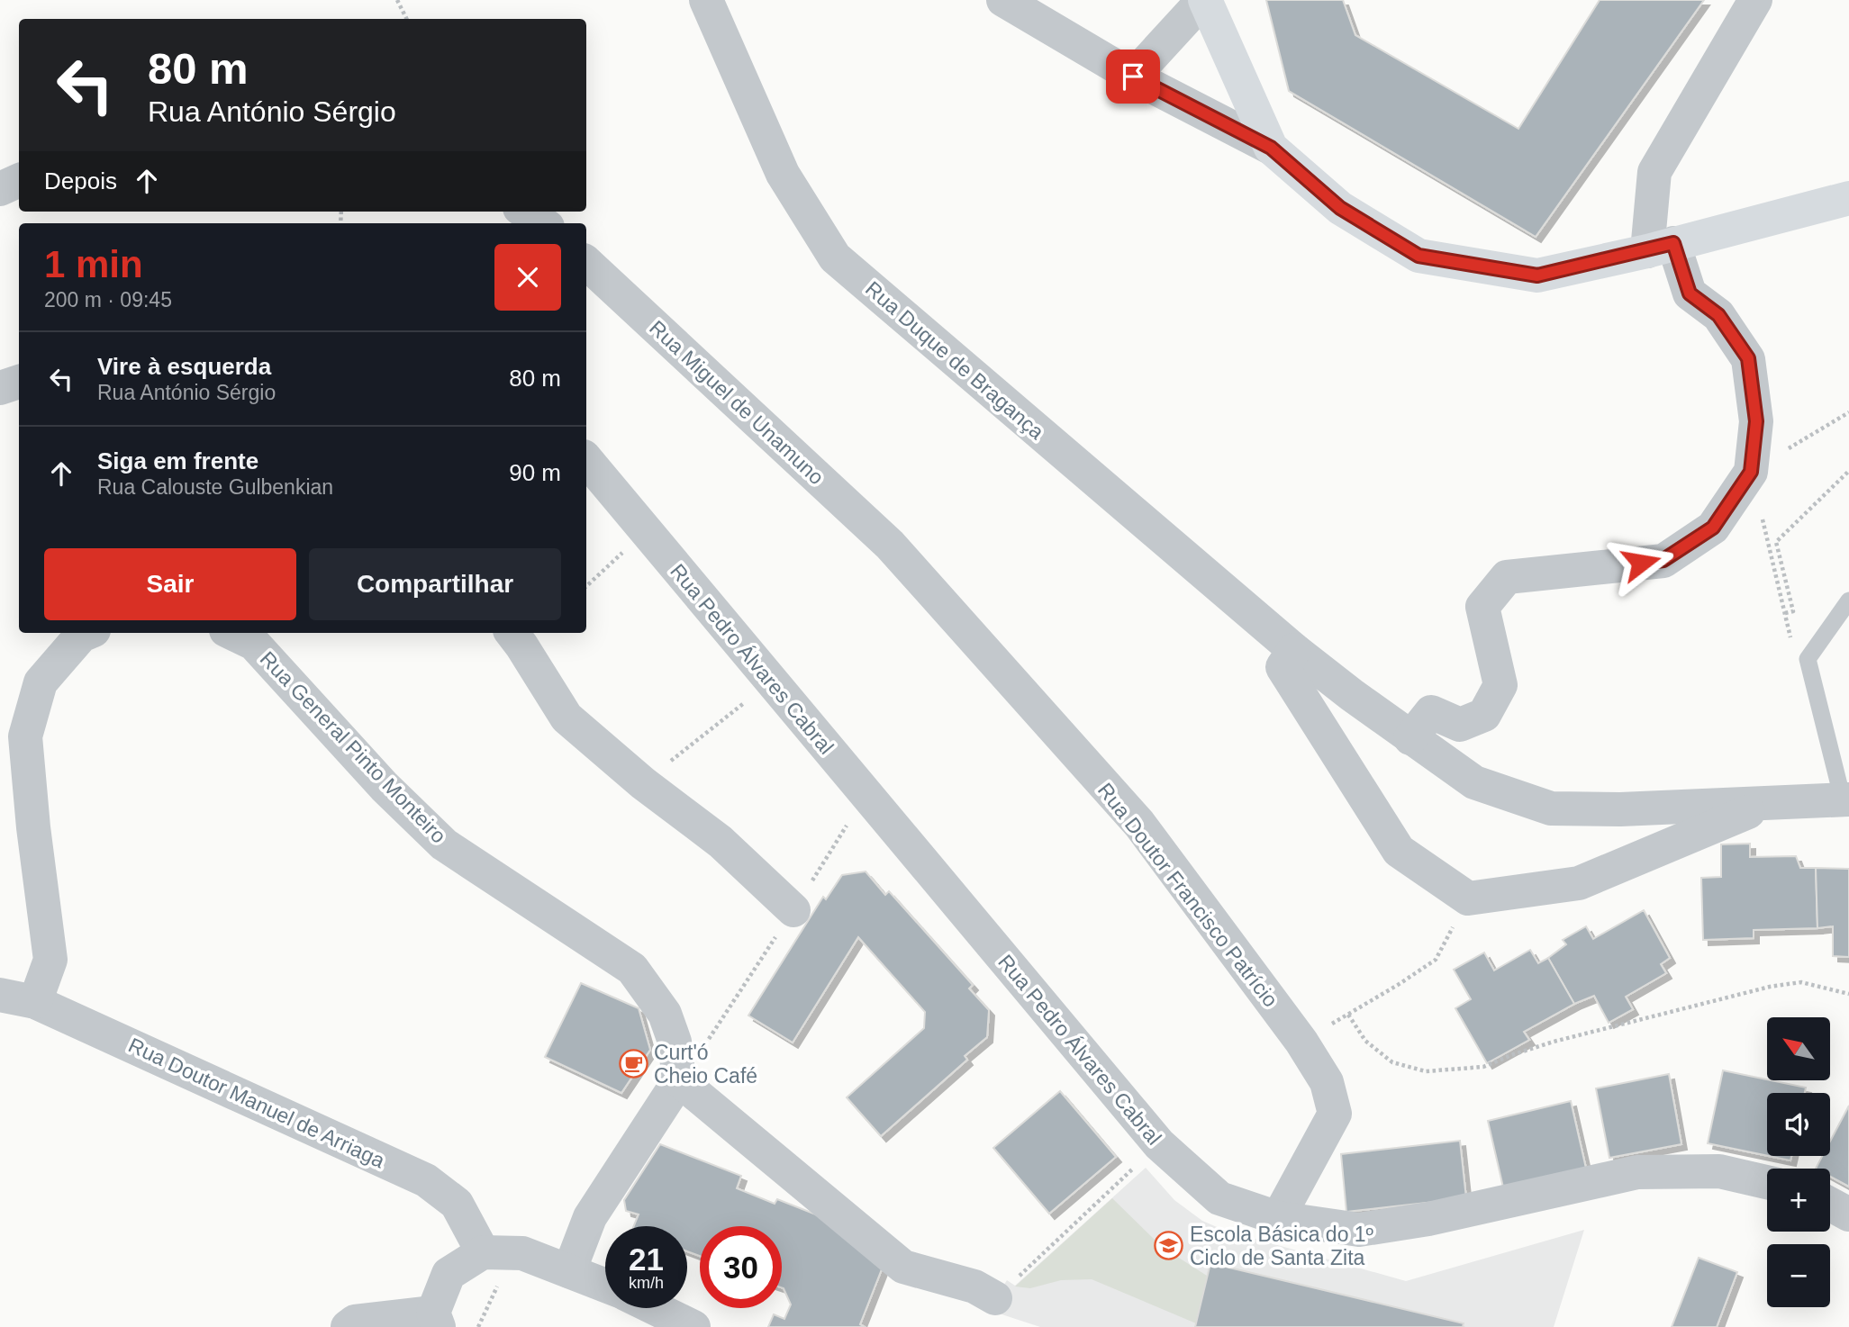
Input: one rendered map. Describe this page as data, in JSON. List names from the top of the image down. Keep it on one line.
{"streets":{"street":["Rua Duque de Bragança","Rua Miguel de Unamuno","Rua Pedro Álvares Cabral","Rua General Pinto Monteiro","Rua Doutor Francisco Patrício","Rua Doutor Manuel de Arriaga"]},"crossings":[["Rua Miguel de Unamuno","Rua Doutor Francisco Patrício"],["Rua Pedro Álvares Cabral","Rua Doutor Francisco Patrício"]],"places":{"cafe":["Curt'ó Cheio Café"],"school or university":["Escola Básica do 1º Ciclo de Santa Zita"]},"north":"top left","page":{"turn":["80 m","Rua António Sérgio"],"then":"Depois","heading":["1 min","200 m · 09:45"],"list":[{"name":"Vire à esquerda","note":"Rua António Sérgio","value":"80 m"},{"name":"Siga em frente","note":"Rua Calouste Gulbenkian","value":"90 m"}],"buttons":["Sair","Compartilhar"],"map_buttons":["+","−"],"speed":"21 km/h","limit":"30"}}
